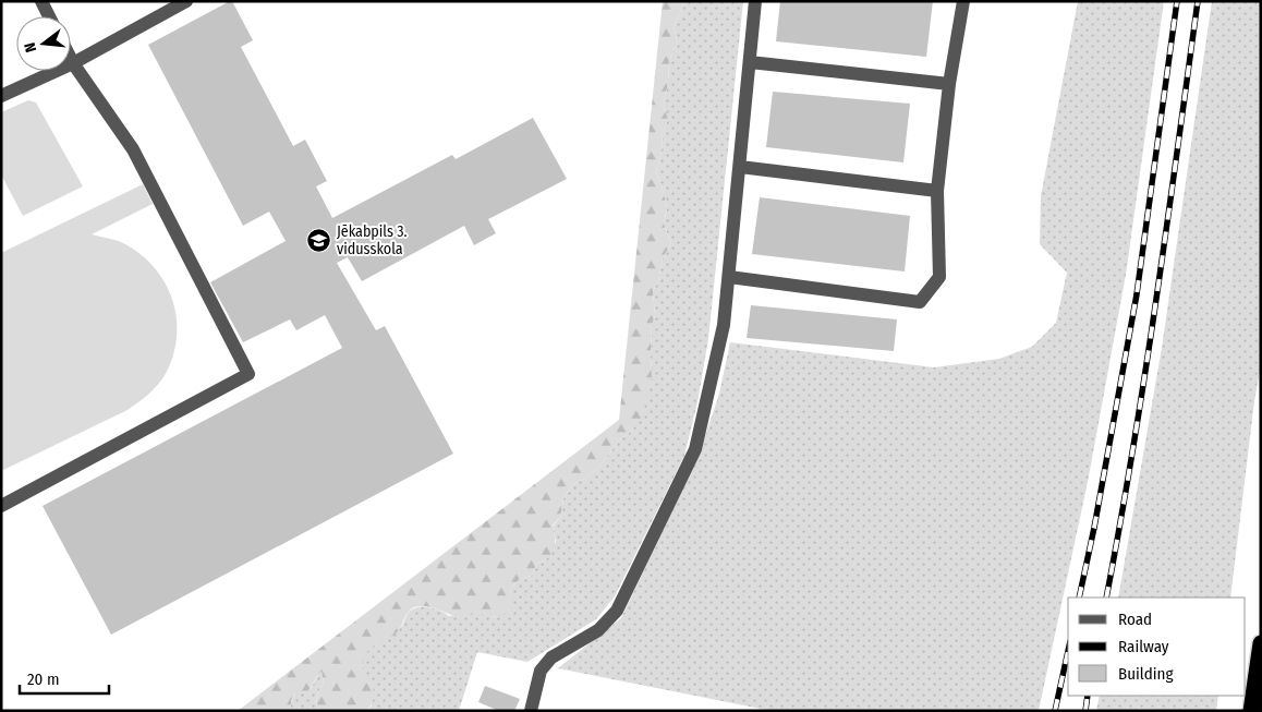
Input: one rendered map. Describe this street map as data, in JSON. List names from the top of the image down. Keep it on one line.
{"places":{"school or university":["Jēkabpils 3. vidusskola"]},"legend":["Road","Railway","Building"],"scale_bar":"20 m","north":"left"}
